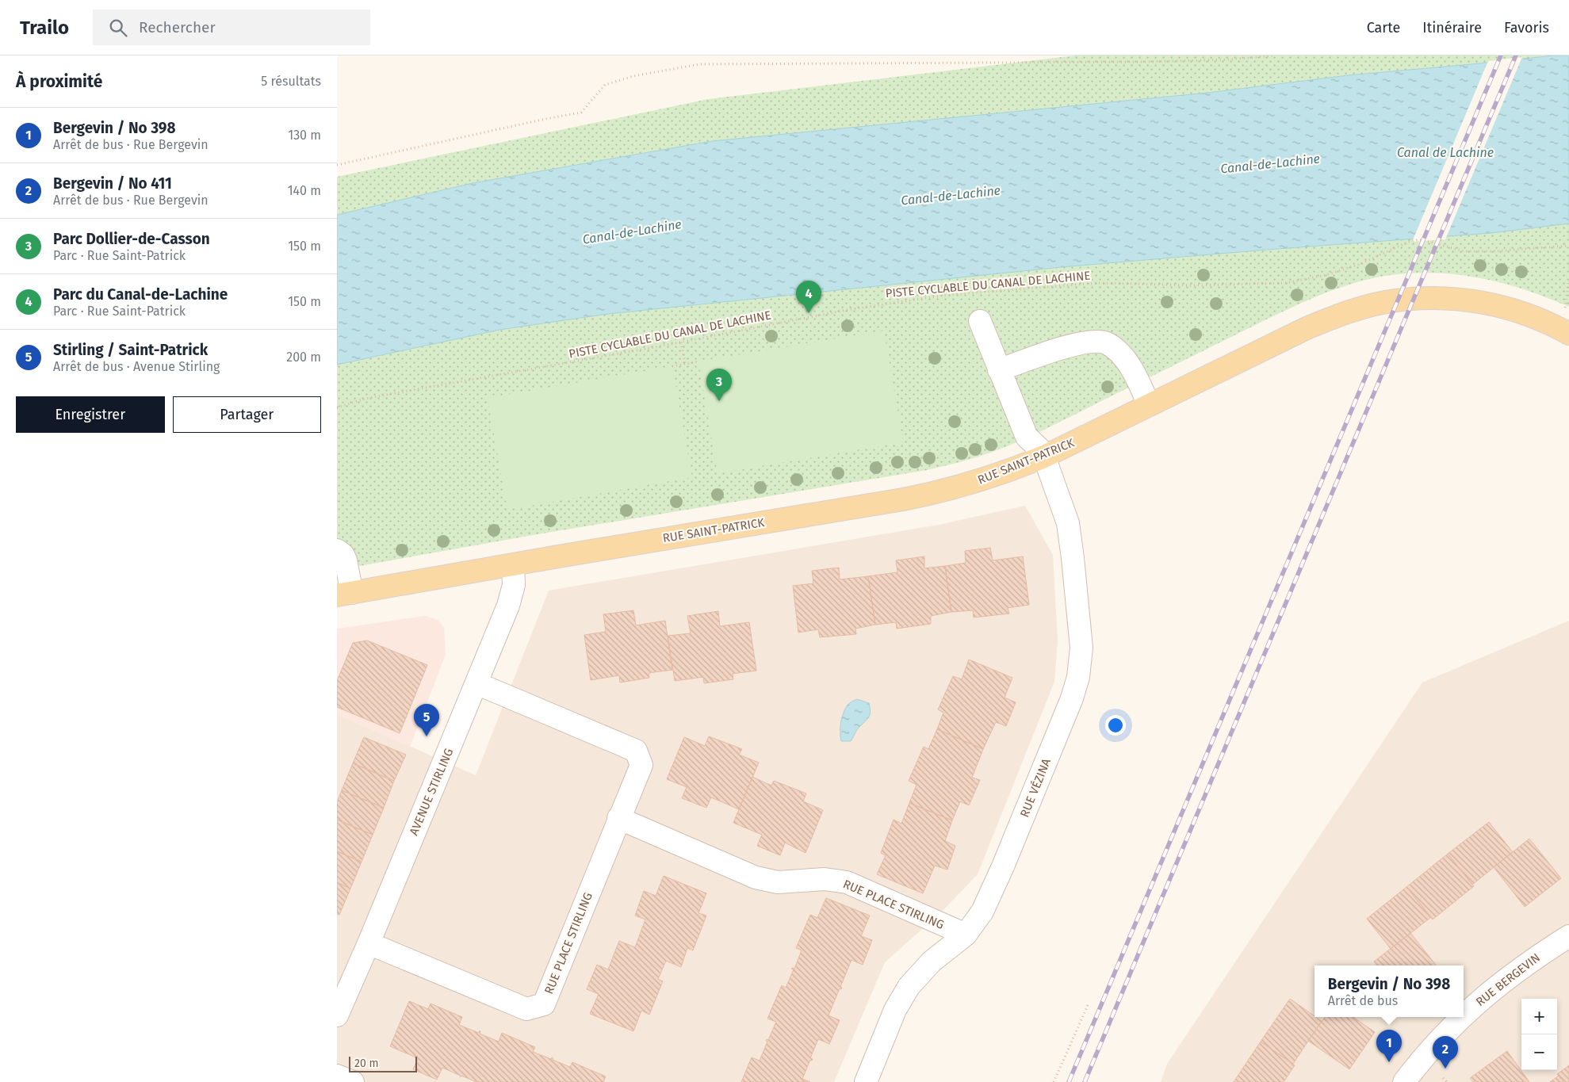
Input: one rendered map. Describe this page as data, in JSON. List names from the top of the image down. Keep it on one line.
{"streets":{"main road":["RUE SAINT-PATRICK"],"street":["RUE VÉZINA","AVENUE STIRLING","RUE PLACE STIRLING","RUE BERGEVIN"],"path":["PISTE CYCLABLE DU CANAL DE LACHINE"]},"crossings":[["RUE SAINT-PATRICK","RUE VÉZINA"],["RUE SAINT-PATRICK","AVENUE STIRLING"],["RUE VÉZINA","RUE PLACE STIRLING"],["AVENUE STIRLING","RUE PLACE STIRLING"]],"water":["Canal de Lachine","Canal-de-Lachine"],"scale_bar":"20 m","page":{"header":"Trailo","search":"Rechercher","nav":["Carte","Itinéraire","Favoris"],"heading":["À proximité","5 résultats"],"list":[{"mark":"1","name":"Bergevin / No 398","note":"Arrêt de bus · Rue Bergevin","value":"130 m"},{"mark":"2","name":"Bergevin / No 411","note":"Arrêt de bus · Rue Bergevin","value":"140 m"},{"mark":"3","name":"Parc Dollier-de-Casson","note":"Parc · Rue Saint-Patrick","value":"150 m"},{"mark":"4","name":"Parc du Canal-de-Lachine","note":"Parc · Rue Saint-Patrick","value":"150 m"},{"mark":"5","name":"Stirling / Saint-Patrick","note":"Arrêt de bus · Avenue Stirling","value":"200 m"}],"pins":["4","3","5","1","2"],"buttons":["Enregistrer","Partager"],"popup":["Bergevin / No 398","Arrêt de bus"],"map_buttons":["+","−"],"scale":"20 m"}}
